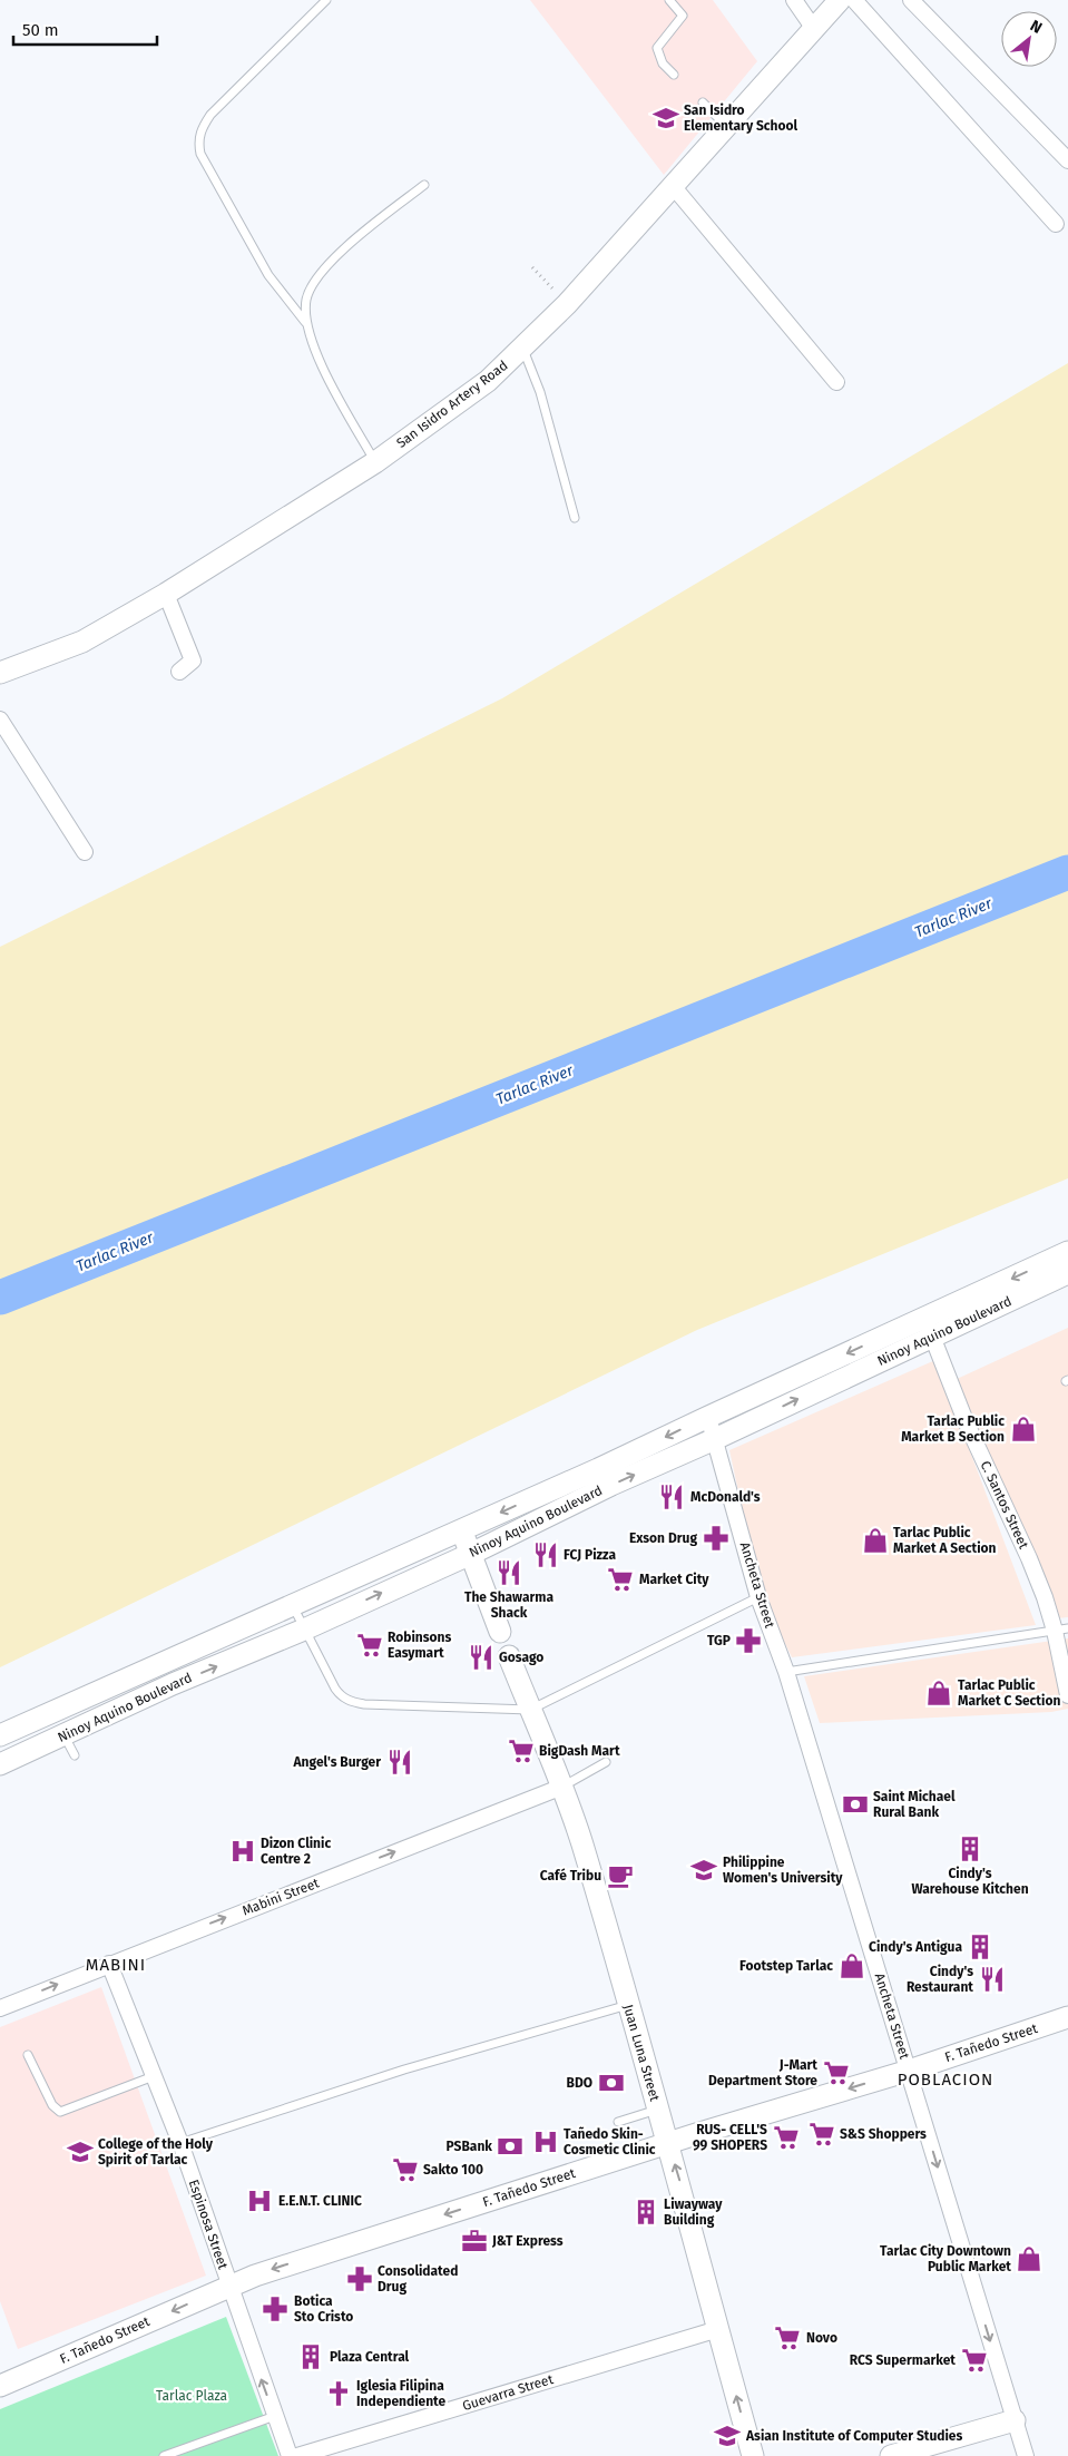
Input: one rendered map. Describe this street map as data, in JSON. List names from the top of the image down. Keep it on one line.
{"streets":{"main road":["San Isidro Artery Road","Ninoy Aquino Boulevard","F. Tañedo Street","Juan Luna Street"],"street":["C. Santos Street","Ancheta Street","Mabini Street","Espinosa Street","Guevarra Street"]},"crossings":[["Ninoy Aquino Boulevard","C. Santos Street"],["Ninoy Aquino Boulevard","Ancheta Street"],["Ancheta Street","F. Tañedo Street"],["Mabini Street","Juan Luna Street"],["Mabini Street","Espinosa Street"],["F. Tañedo Street","Juan Luna Street"],["F. Tañedo Street","Espinosa Street"],["Juan Luna Street","Guevarra Street"]],"one_way":["Mabini Street","F. Tañedo Street","Juan Luna Street"],"districts":["MABINI","POBLACION"],"water":["Tarlac River"],"parks":["Tarlac Plaza"],"places":{"school or university":["San Isidro Elementary School","Philippine Women's University","College of the Holy Spirit of Tarlac","Asian Institute of Computer Studies"],"shop":["Tarlac Public Market B Section","Tarlac Public Market A Section","Tarlac Public Market C Section","Footstep Tarlac","Tarlac City Downtown Public Market"],"restaurant":["McDonald's","FCJ Pizza","The Shawarma Shack","Gosago","Angel's Burger","Cindy's Restaurant"],"pharmacy":["Exson Drug","TGP","Consolidated Drug","Botica Sto Cristo"],"supermarket":["Market City","Robinsons Easymart","BigDash Mart","J-Mart Department Store","S&S Shoppers","RUS- CELL'S 99 SHOPERS","Sakto 100","Novo","RCS Supermarket"],"bank":["Saint Michael Rural Bank","BDO","PSBank"],"building":["Cindy's Warehouse Kitchen","Cindy's Antigua","Liwayway Building","Plaza Central"],"hospital":["Dizon Clinic Centre 2","Tañedo Skin- Cosmetic Clinic","E.E.N.T. CLINIC"],"cafe":["Café Tribu"],"office":["J&T Express"],"church":["Iglesia Filipina Independiente"]},"scale_bar":"50 m","north":"top right"}
